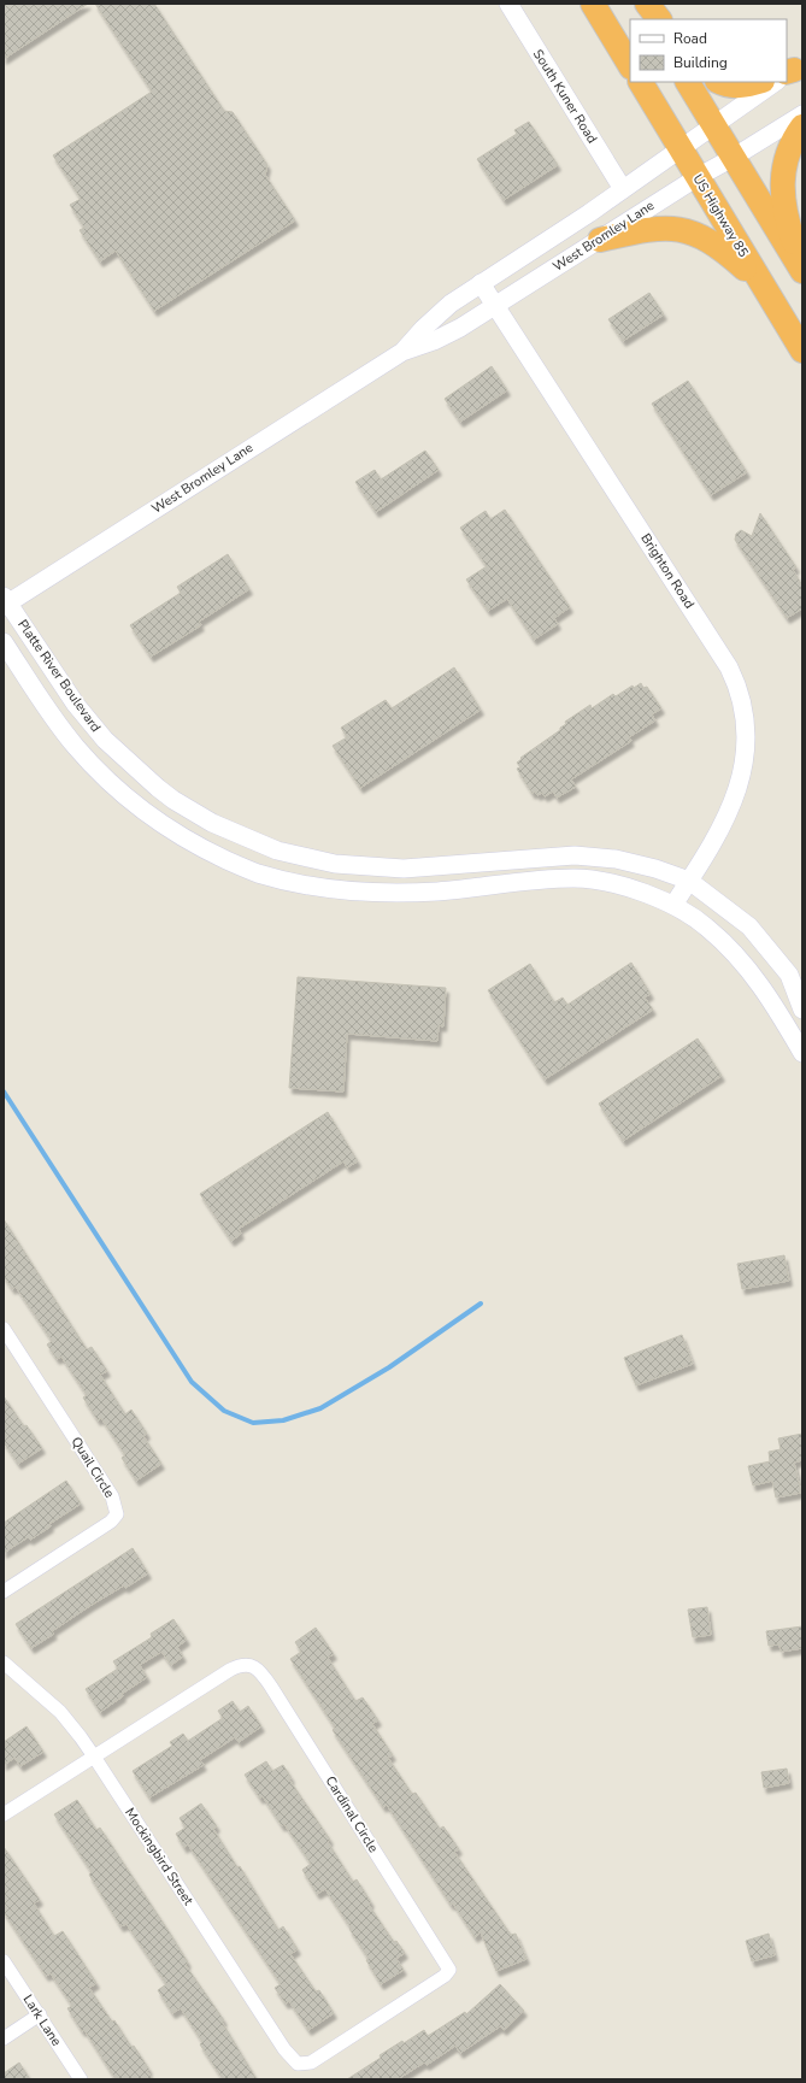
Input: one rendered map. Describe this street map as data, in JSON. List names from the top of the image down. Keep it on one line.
{"streets":{"highway":["US Highway 85"],"main road":["South Kuner Road","West Bromley Lane","Brighton Road","Platte River Boulevard"],"street":["Quail Circle","Cardinal Circle","Mockingbird Street","Lark Lane"]},"crossings":[["South Kuner Road","West Bromley Lane"],["US Highway 85","West Bromley Lane"],["West Bromley Lane","Brighton Road"],["West Bromley Lane","Platte River Boulevard"],["Brighton Road","Platte River Boulevard"],["Cardinal Circle","Mockingbird Street"]],"legend":["Road","Building"]}
